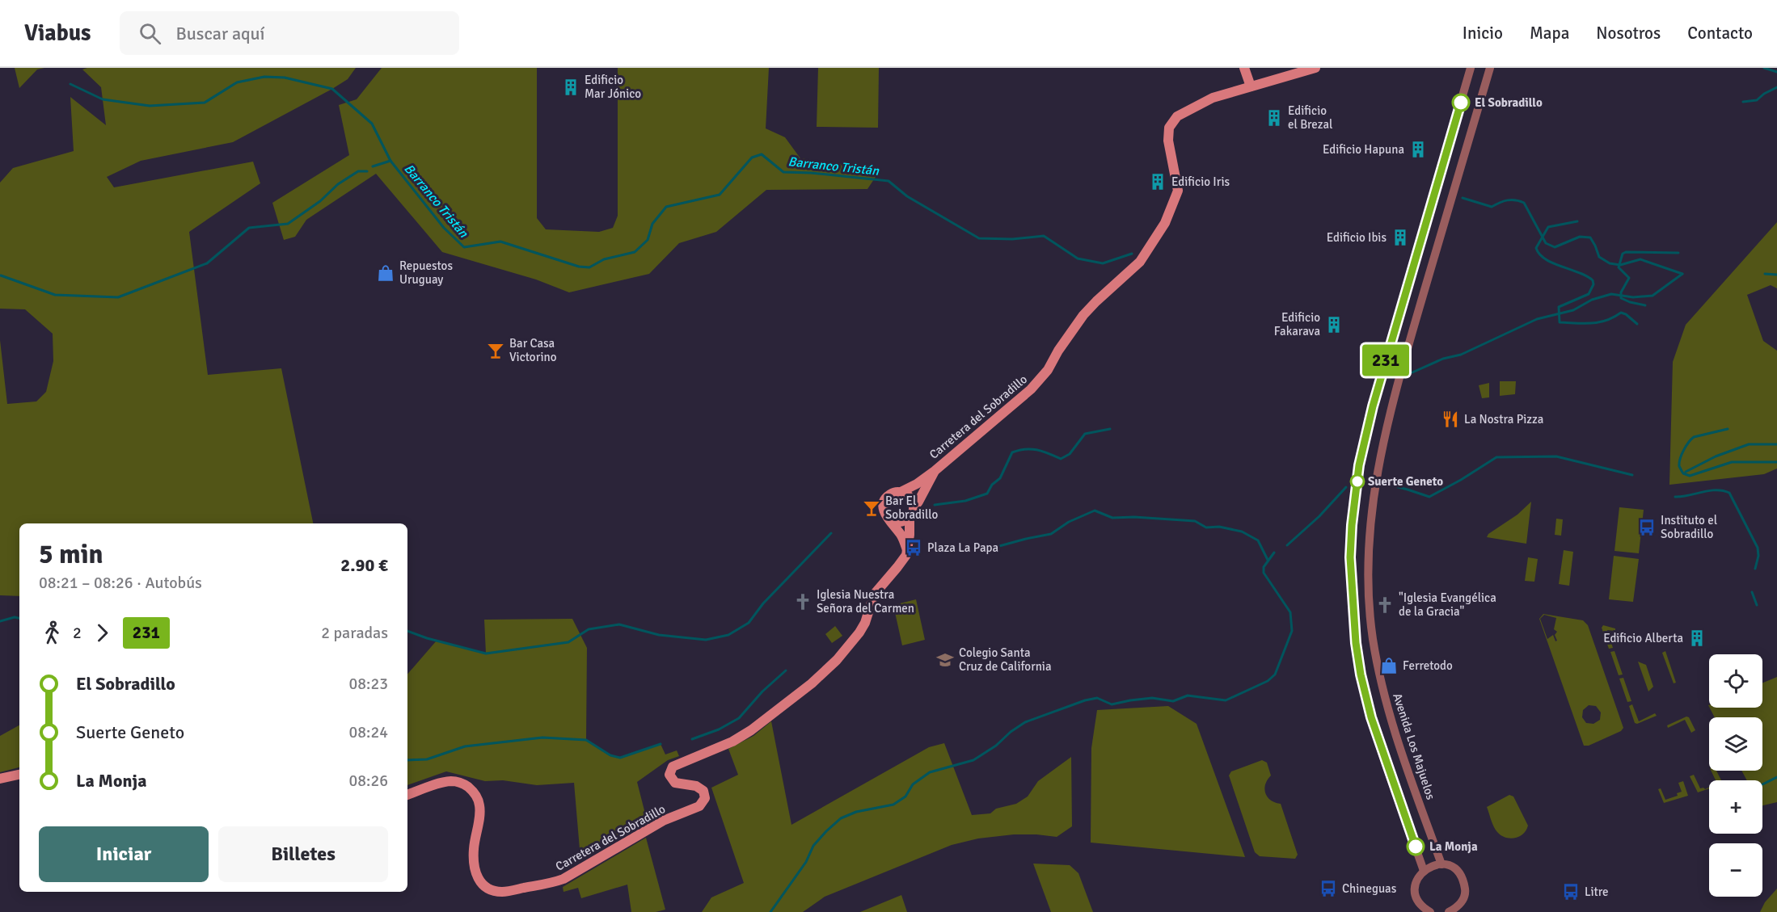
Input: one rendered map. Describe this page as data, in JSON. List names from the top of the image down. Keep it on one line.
{"streets":{"main road":["Carretera del Sobradillo"],"street":["Avenida Los Majuelos"]},"water":["Barranco Tristán"],"places":{"building":["Edificio Mar Jónico","Edificio el Brezal","Edificio Hapuna","Edificio Iris","Edificio Ibis","Edificio Fakarava","Edificio Alberta"],"other":["El Sobradillo","Suerte Geneto","La Monja"],"shop":["Repuestos Uruguay","Ferretodo"],"bar":["Bar Casa Victorino","Bar El Sobradillo"],"restaurant":["La Nostra Pizza"],"bus stop":["Instituto el Sobradillo","Plaza La Papa","Chineguas","Litre"],"church":["Iglesia Nuestra Señora del Carmen","\"Iglesia Evangélica de la Gracia\""],"school or university":["Colegio Santa Cruz de California"]},"lines":["bus line 231"],"page":{"header":"Viabus","search":"Buscar aquí","nav":["Inicio","Mapa","Nosotros","Contacto"],"on_map":"231","heading":["5 min","08:21 – 08:26 · Autobús","2.90 €"],"legs":["2","231","2 paradas"],"map_buttons":["+","−"],"list":[{"name":"El Sobradillo","value":"08:23"},{"name":"Suerte Geneto","value":"08:24"},{"name":"La Monja","value":"08:26"}],"buttons":["Iniciar","Billetes"]}}
